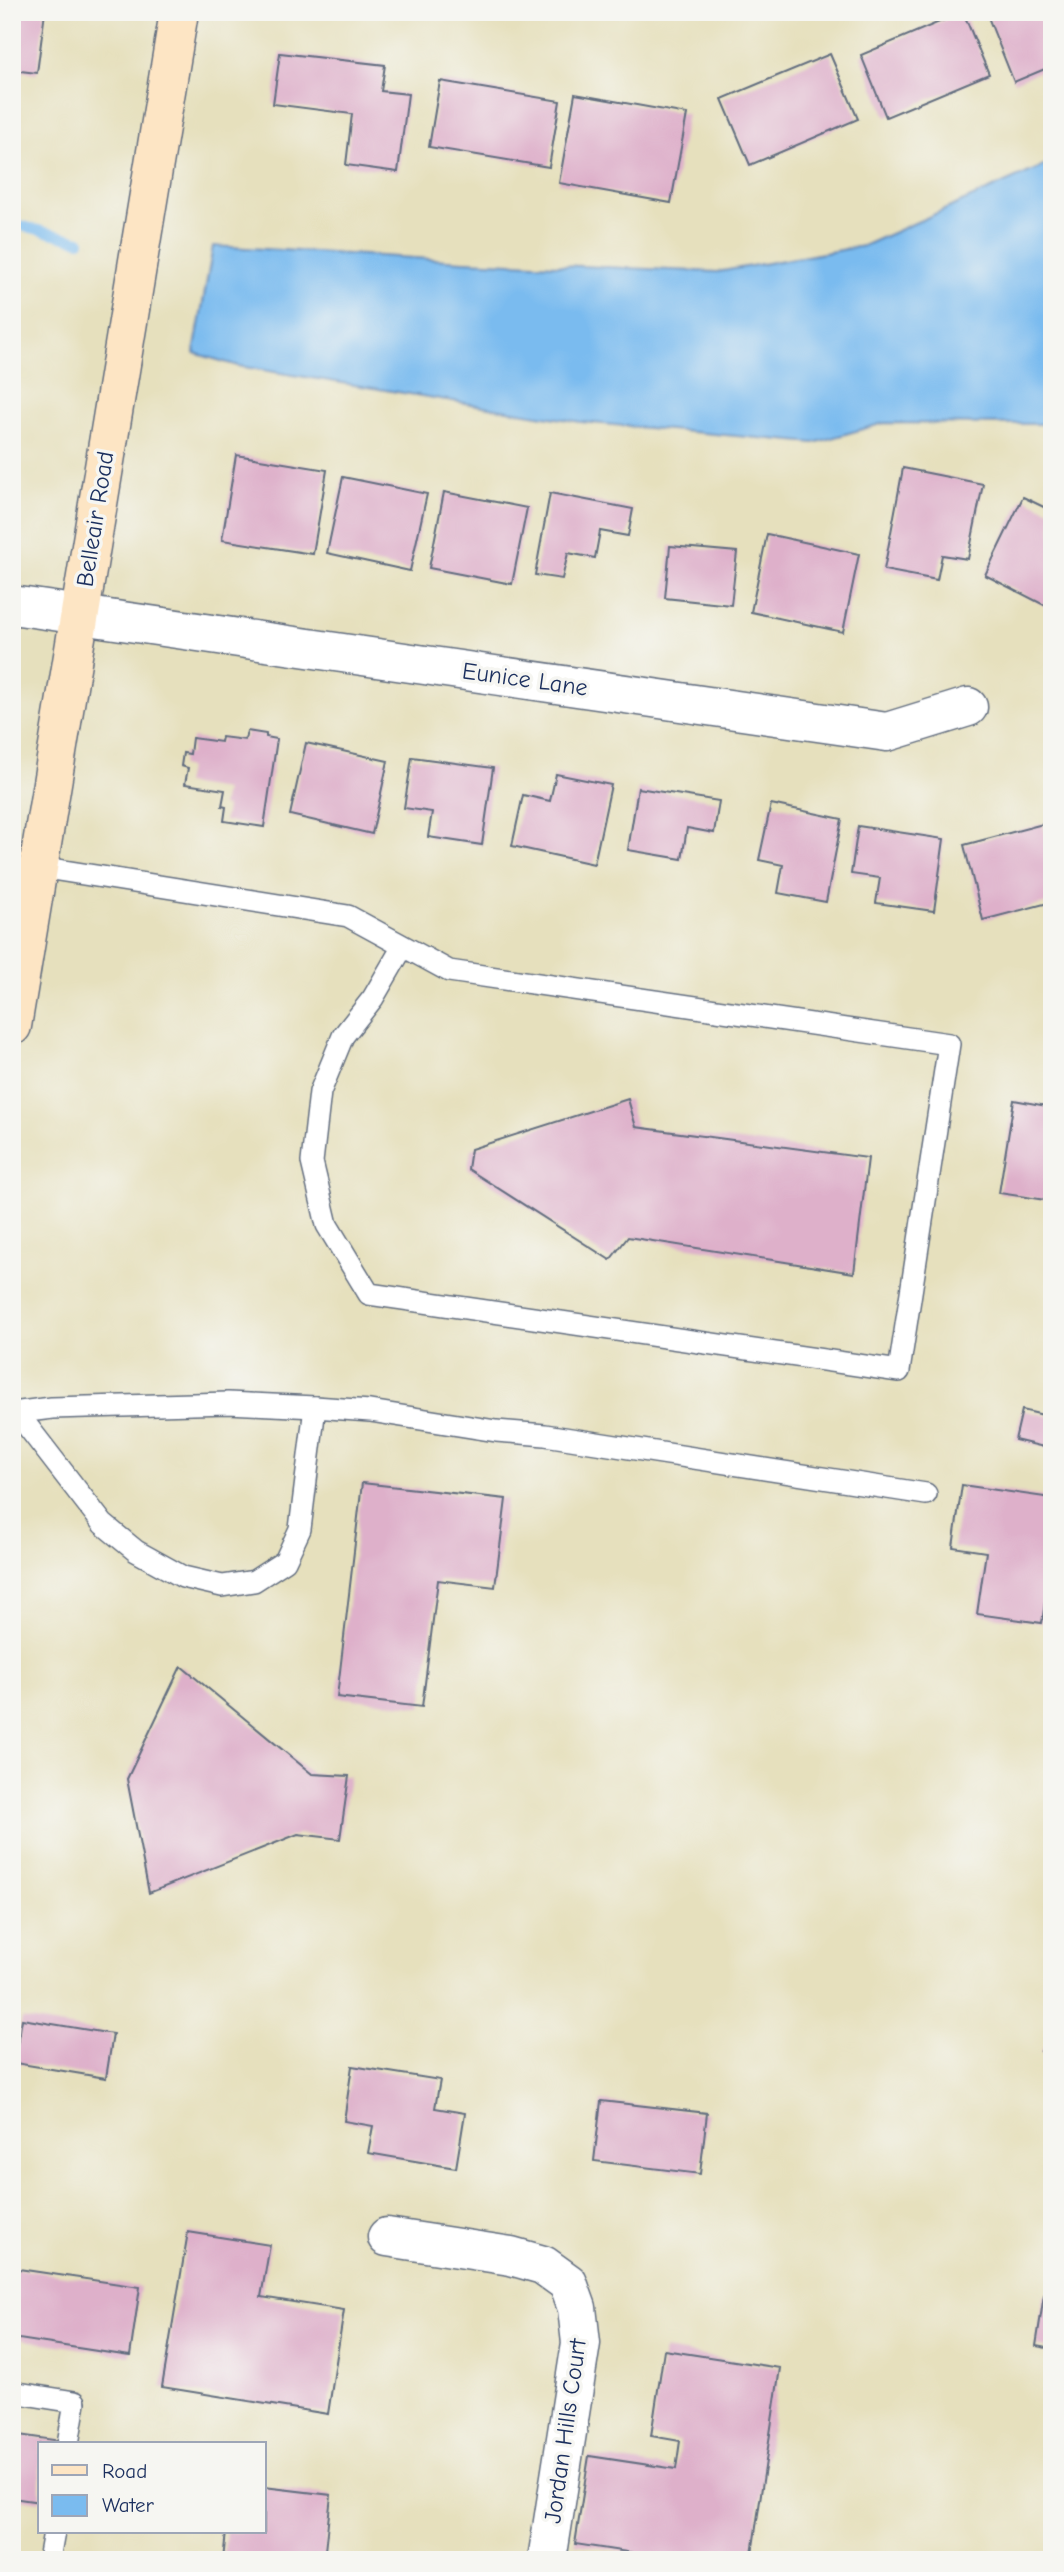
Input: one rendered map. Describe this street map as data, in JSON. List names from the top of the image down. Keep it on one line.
{"streets":{"main road":["Belleair Road"],"street":["Eunice Lane","Jordan Hills Court"]},"crossings":[["Belleair Road","Eunice Lane"]],"legend":["Road","Water"]}
